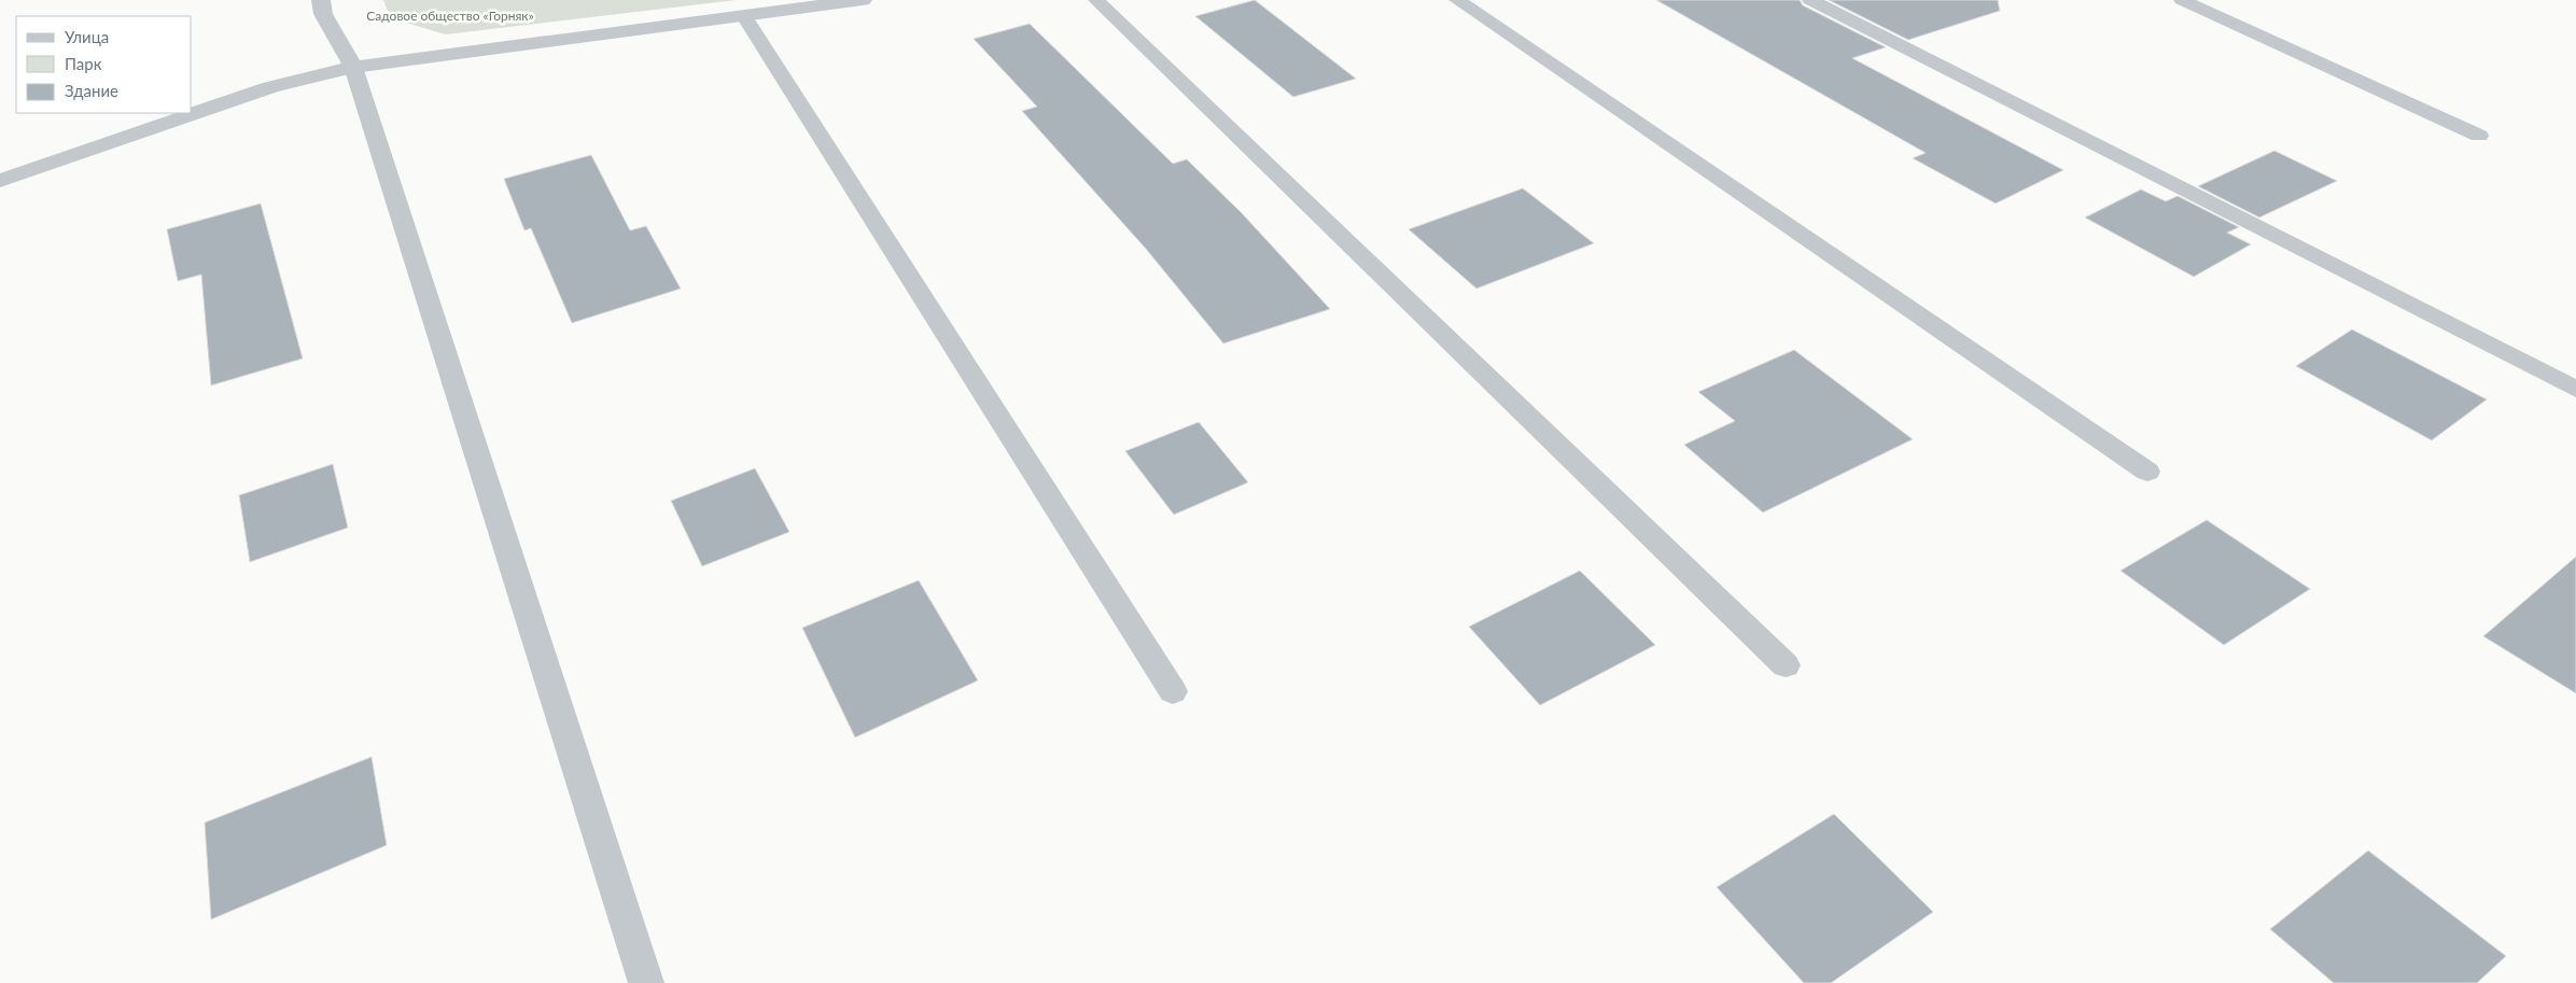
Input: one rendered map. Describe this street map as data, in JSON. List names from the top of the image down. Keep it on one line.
{"parks":["Садовое общество «Горняк»"],"legend":["Улица","Парк","Здание"]}
